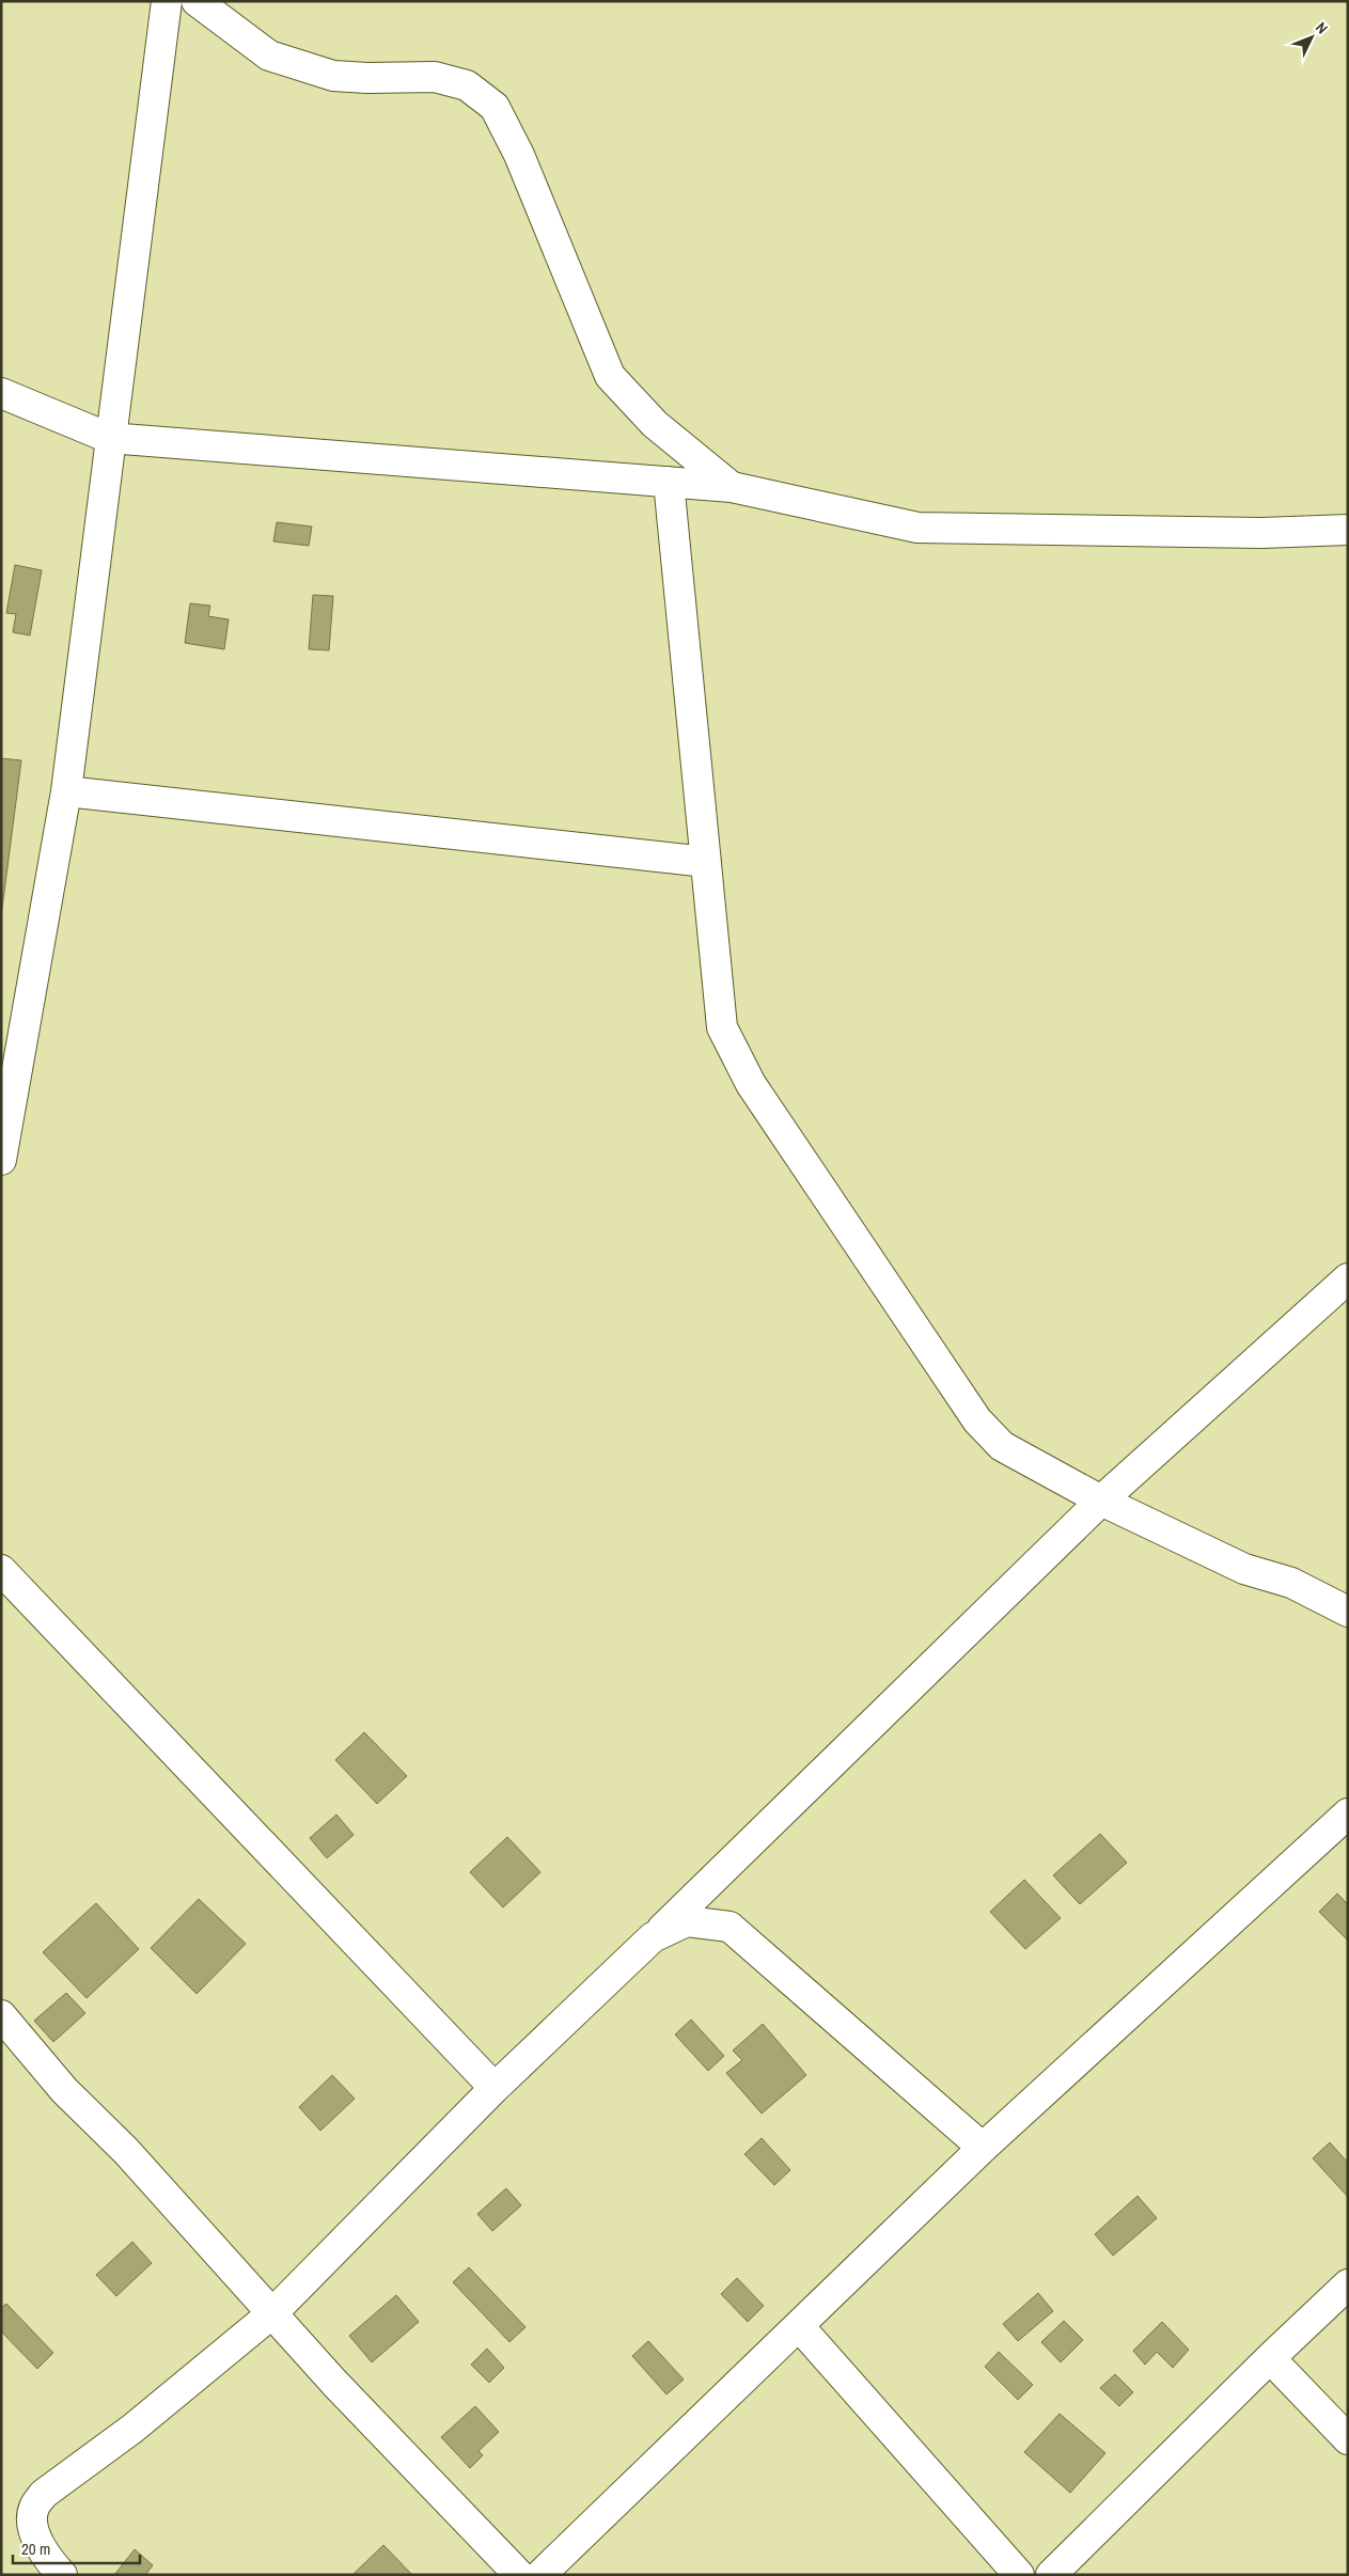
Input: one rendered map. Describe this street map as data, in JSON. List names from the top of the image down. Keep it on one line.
{"scale_bar":"20 m","north":"top right"}
